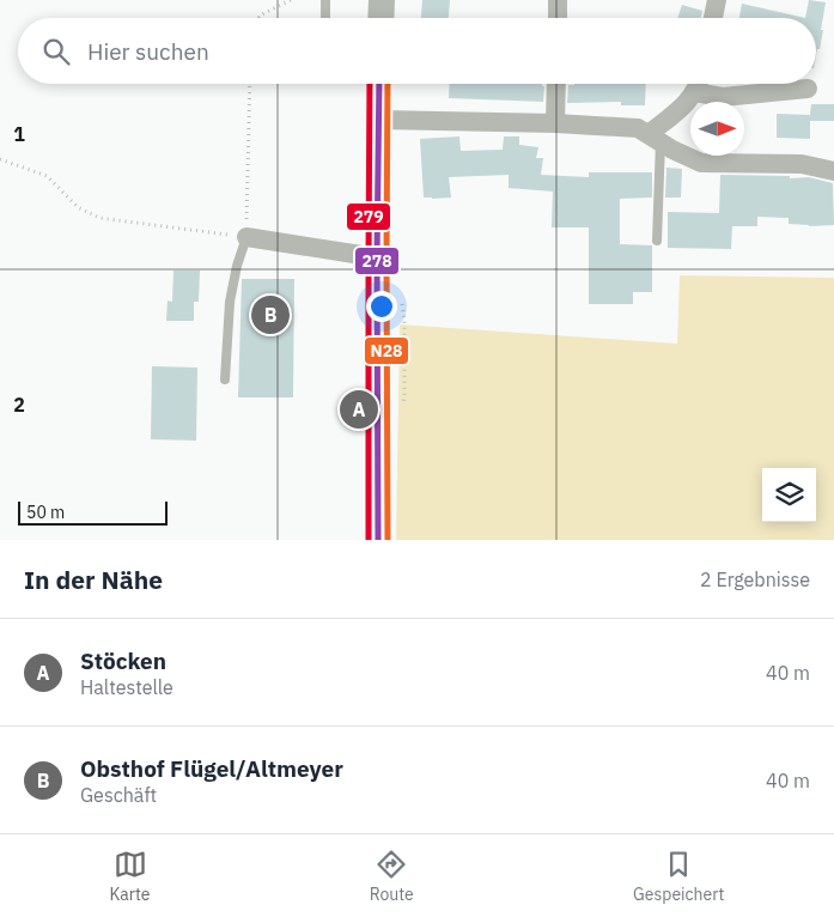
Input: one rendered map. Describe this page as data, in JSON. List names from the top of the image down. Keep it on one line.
{"lines":["transit line 278","transit line N28","transit line 279"],"scale_bar":"50 m","north":"right","page":{"search":"Hier suchen","pins":["B","A"],"scale":"50 m","heading":["In der Nähe","2 Ergebnisse"],"list":[{"mark":"A","name":"Stöcken","note":"Haltestelle","value":"40 m"},{"mark":"B","name":"Obsthof Flügel/Altmeyer","note":"Geschäft","value":"40 m"}],"nav":["Karte","Route","Gespeichert"]},"grid":{"rows":["1","2"]}}
